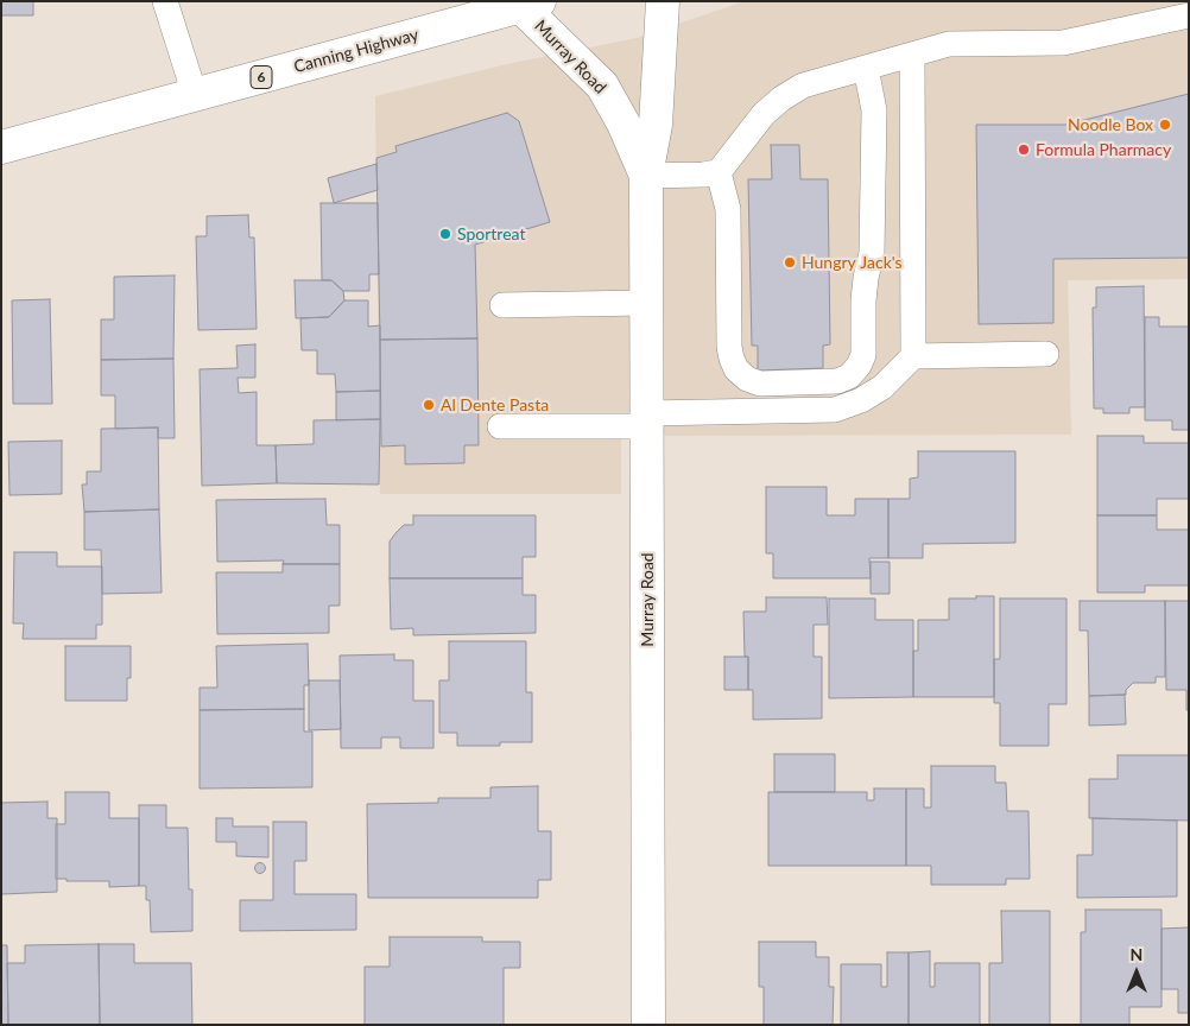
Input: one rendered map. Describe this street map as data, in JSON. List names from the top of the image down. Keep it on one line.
{"streets":{"main road":["Canning Highway","Murray Road","6"]},"crossings":[["Canning Highway","Murray Road"]],"places":["Noodle Box","Formula Pharmacy","Sportreat","Hungry Jack's","Al Dente Pasta"],"north":"top"}
